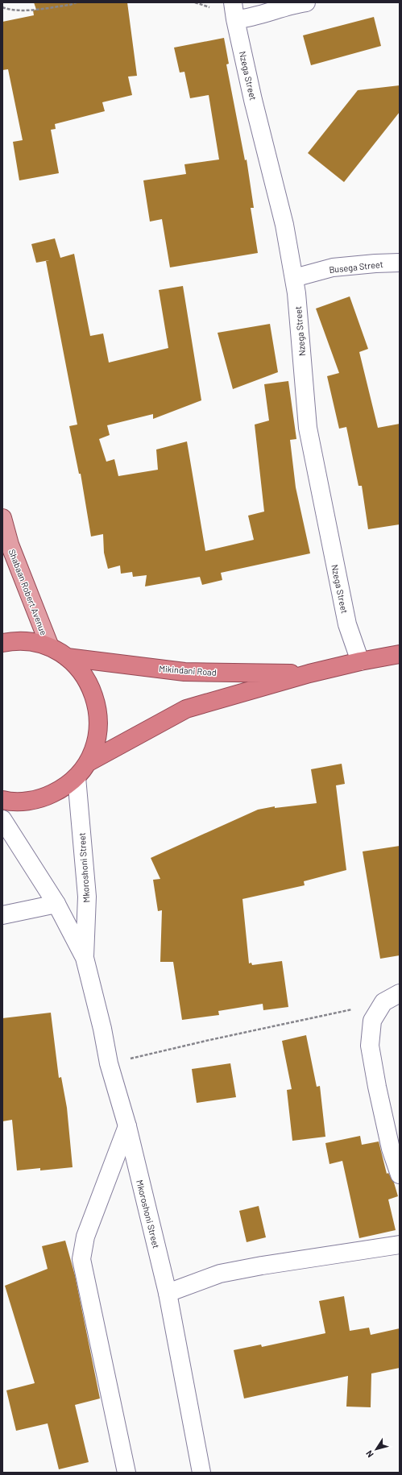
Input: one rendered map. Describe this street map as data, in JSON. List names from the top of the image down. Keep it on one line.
{"streets":{"highway":["Mikindani Road"],"main road":["Shabaan Robert Avenue"],"street":["Nzega Street","Busega Street","Mkoroshoni Street"]},"crossings":[["Nzega Street","Busega Street"],["Nzega Street","Mikindani Road"]],"north":"bottom left"}
